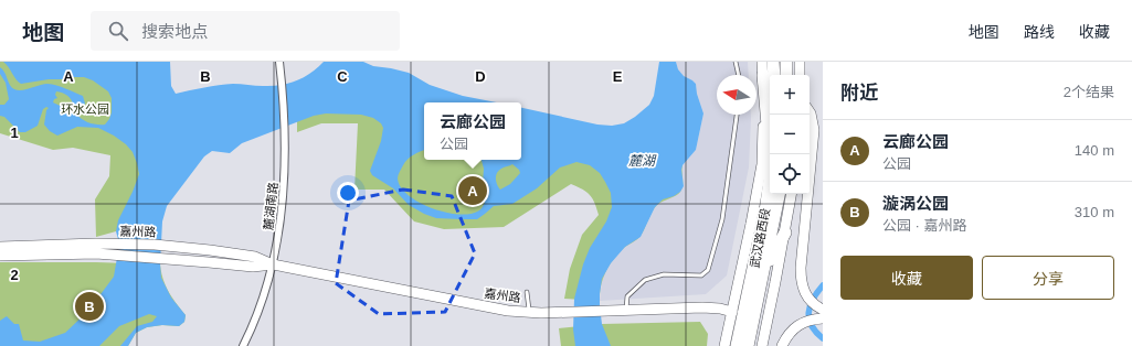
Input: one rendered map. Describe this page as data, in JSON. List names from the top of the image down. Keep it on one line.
{"streets":{"highway":["武汉路西段"],"street":["麓湖南路","嘉州路"]},"crossings":[["麓湖南路","嘉州路"]],"water":["麓湖"],"parks":["环水公园"],"north":"left","page":{"header":"地图","search":"搜索地点","nav":["地图","路线","收藏"],"heading":["附近","2个结果"],"map_buttons":["+","−"],"popup":["云廊公园","公园"],"list":[{"mark":"A","name":"云廊公园","note":"公园","value":"140 m"},{"mark":"B","name":"漩涡公园","note":"公园 · 嘉州路","value":"310 m"}],"pins":["A","B"],"buttons":["收藏","分享"]},"grid":{"columns":["A","B","C","D","E"],"rows":["1","2"]}}
